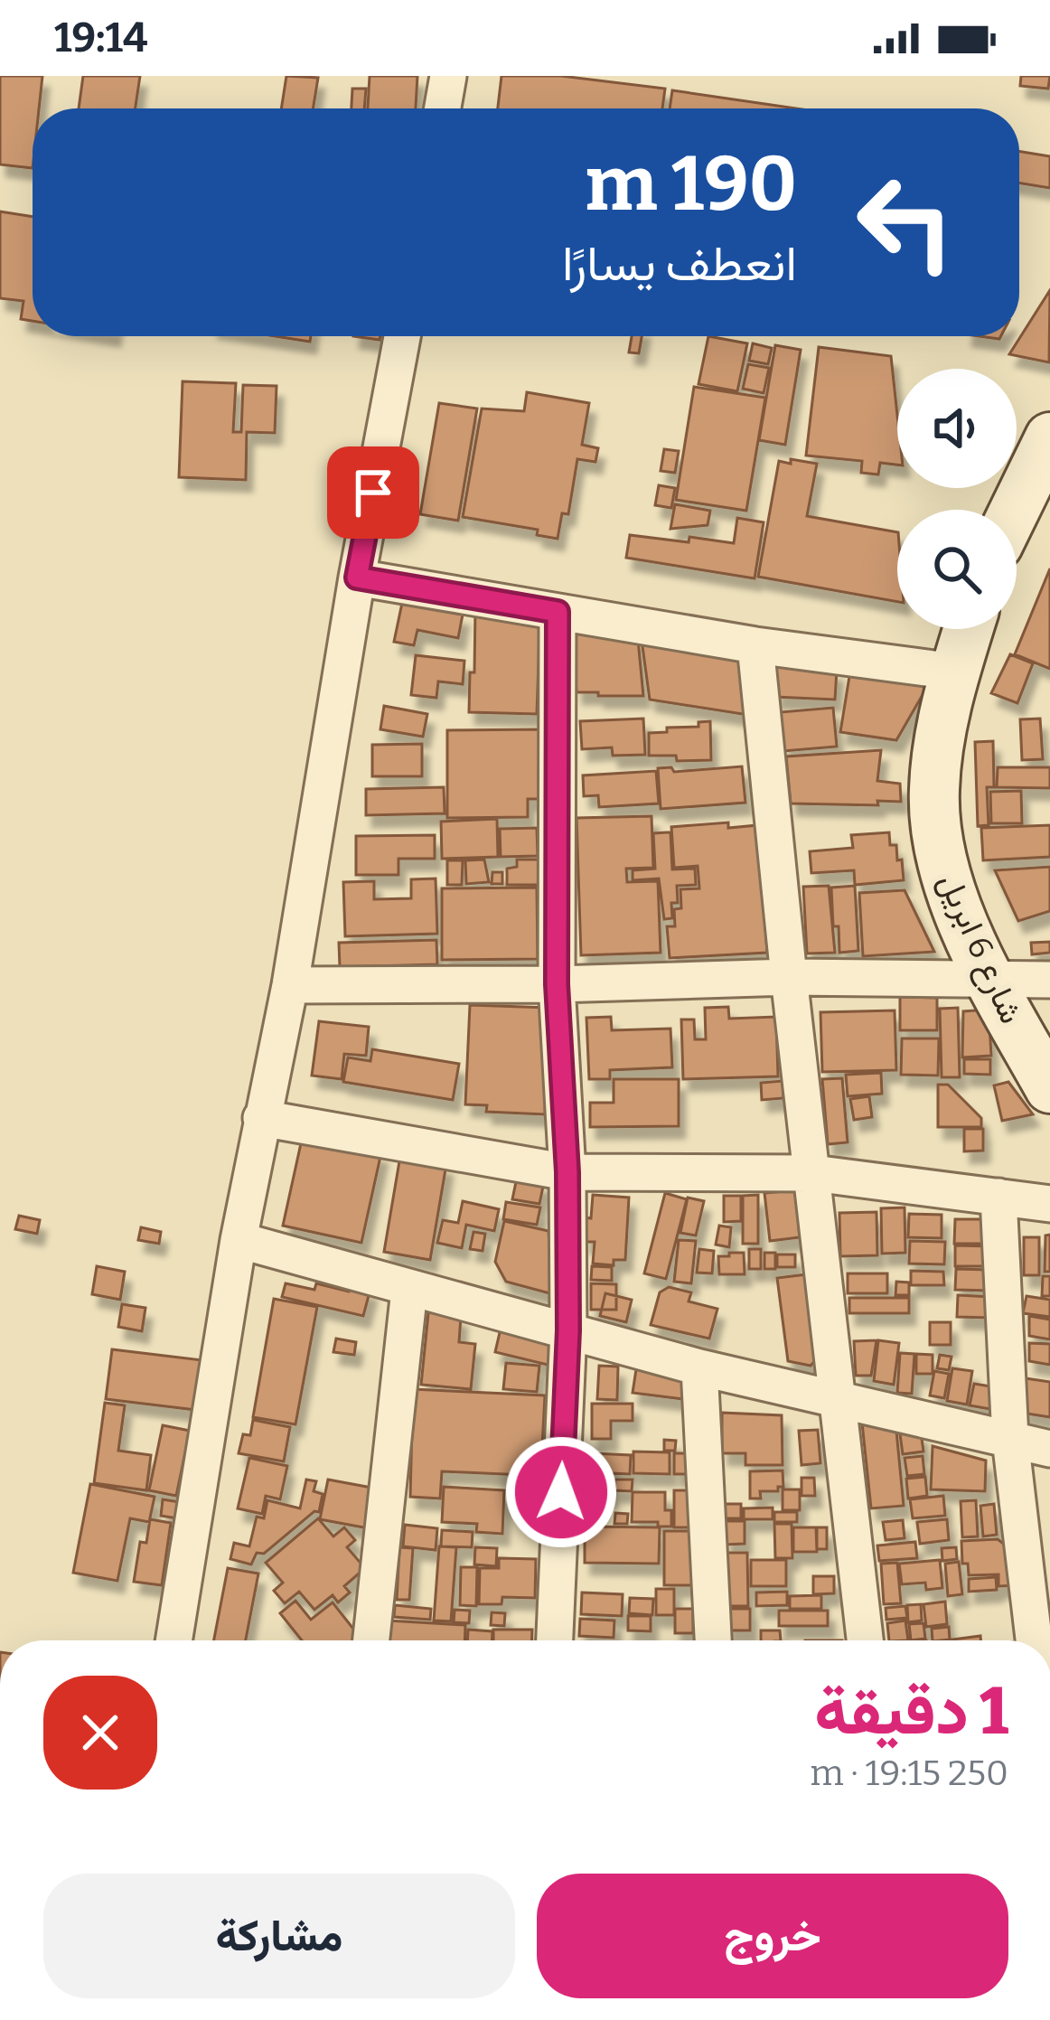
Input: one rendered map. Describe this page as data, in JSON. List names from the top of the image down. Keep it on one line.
{"streets":{"street":["شارع 6 ابريل"]},"page":{"status":"19:14","turn":["190 m","انعطف يسارًا"],"heading":["1 دقيقة","250 m · 19:15"],"buttons":["خروج","مشاركة"]}}
